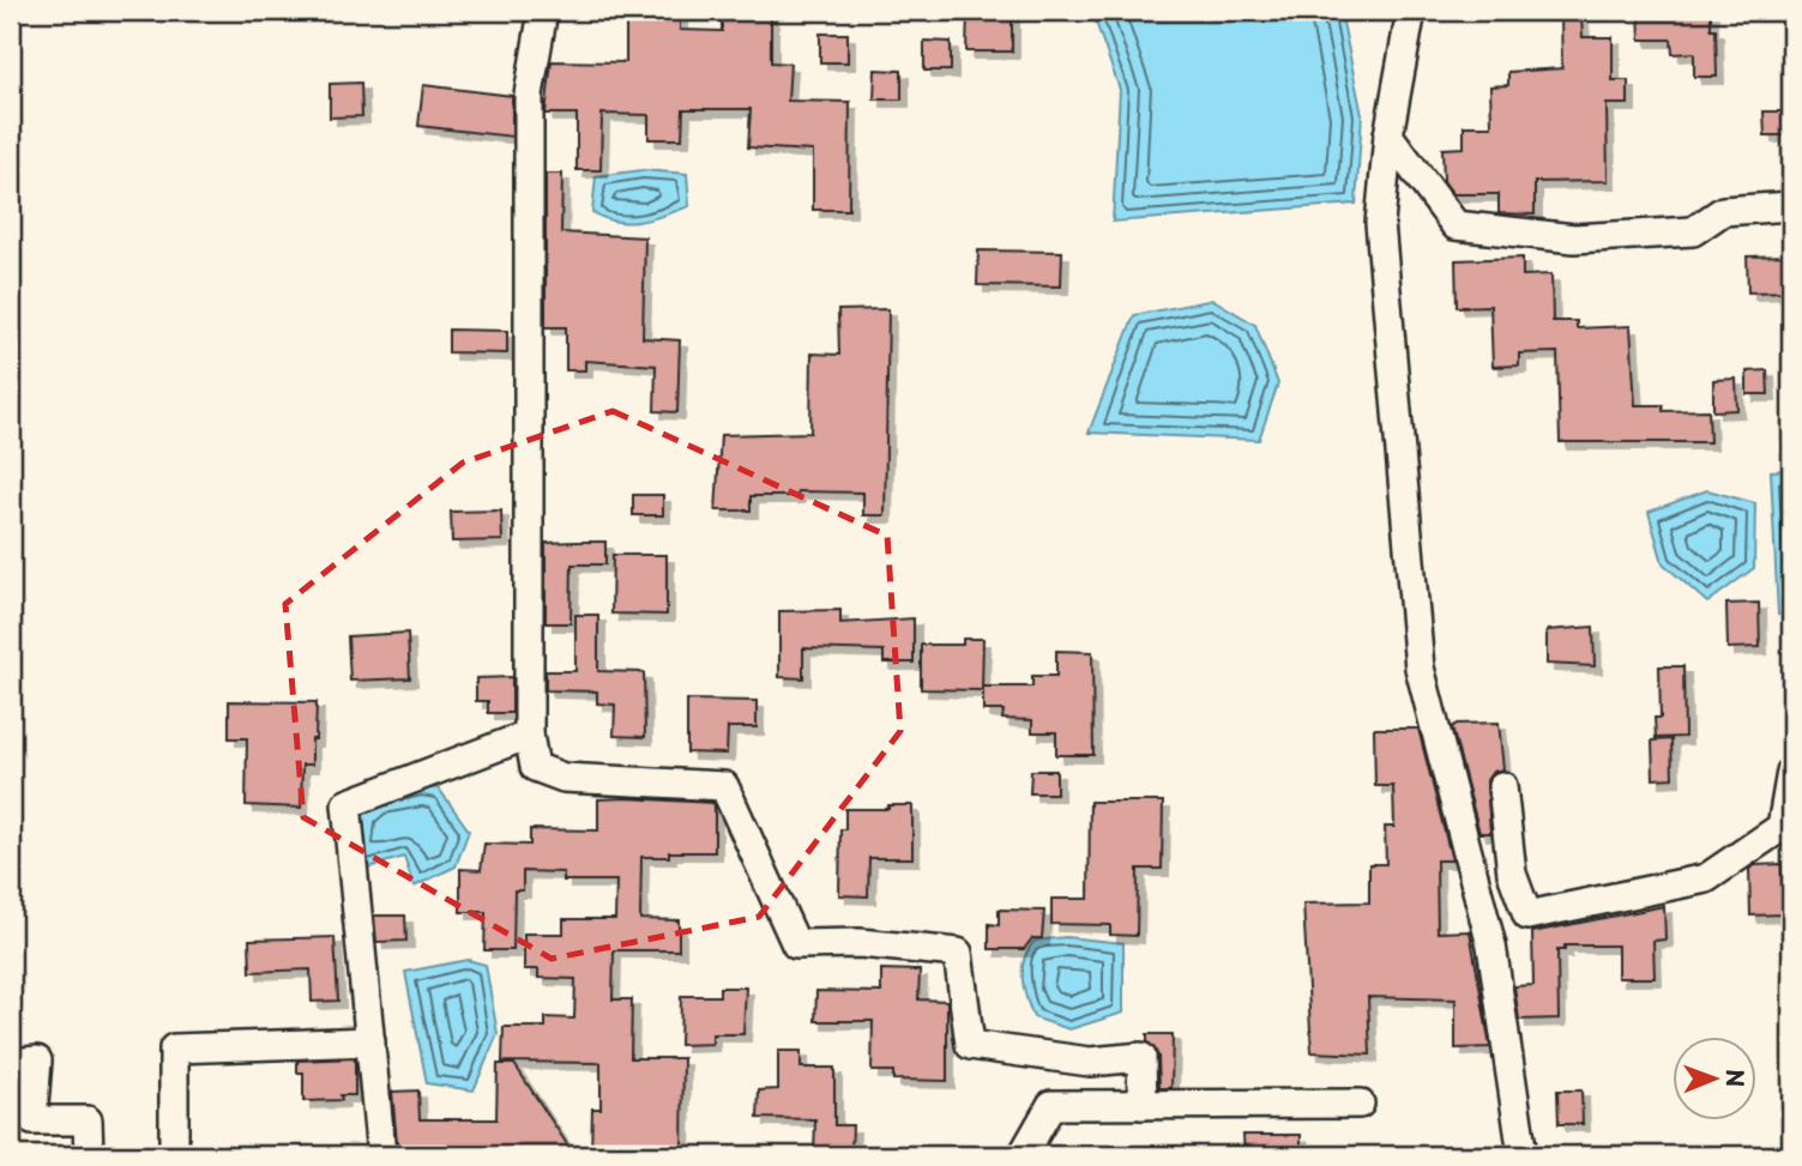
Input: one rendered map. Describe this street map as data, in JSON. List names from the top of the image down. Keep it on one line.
{"north":"right"}
